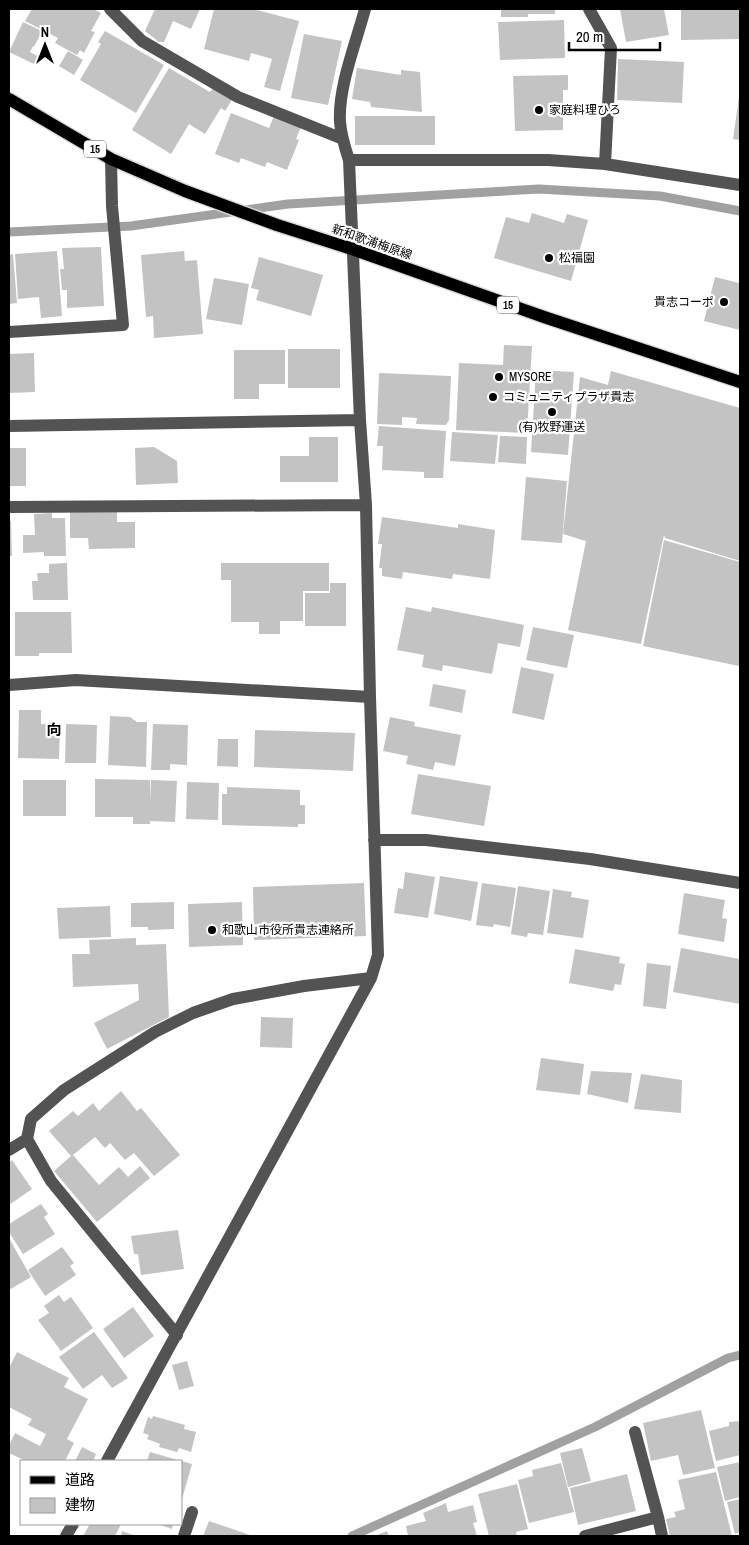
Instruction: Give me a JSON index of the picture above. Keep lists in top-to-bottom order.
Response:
{
  "streets": {
    "main road": ["15", "新和歌浦梅原線"]
  },
  "districts": ["向"],
  "places": [
    "家庭料理ひろ",
    "松福園",
    "貴志コーポ",
    "MYSORE",
    "コミュニティプラザ貴志",
    "(有)牧野運送",
    "和歌山市役所貴志連絡所"
  ],
  "legend": ["道路", "建物"],
  "scale_bar": "20 m",
  "north": "top"
}
